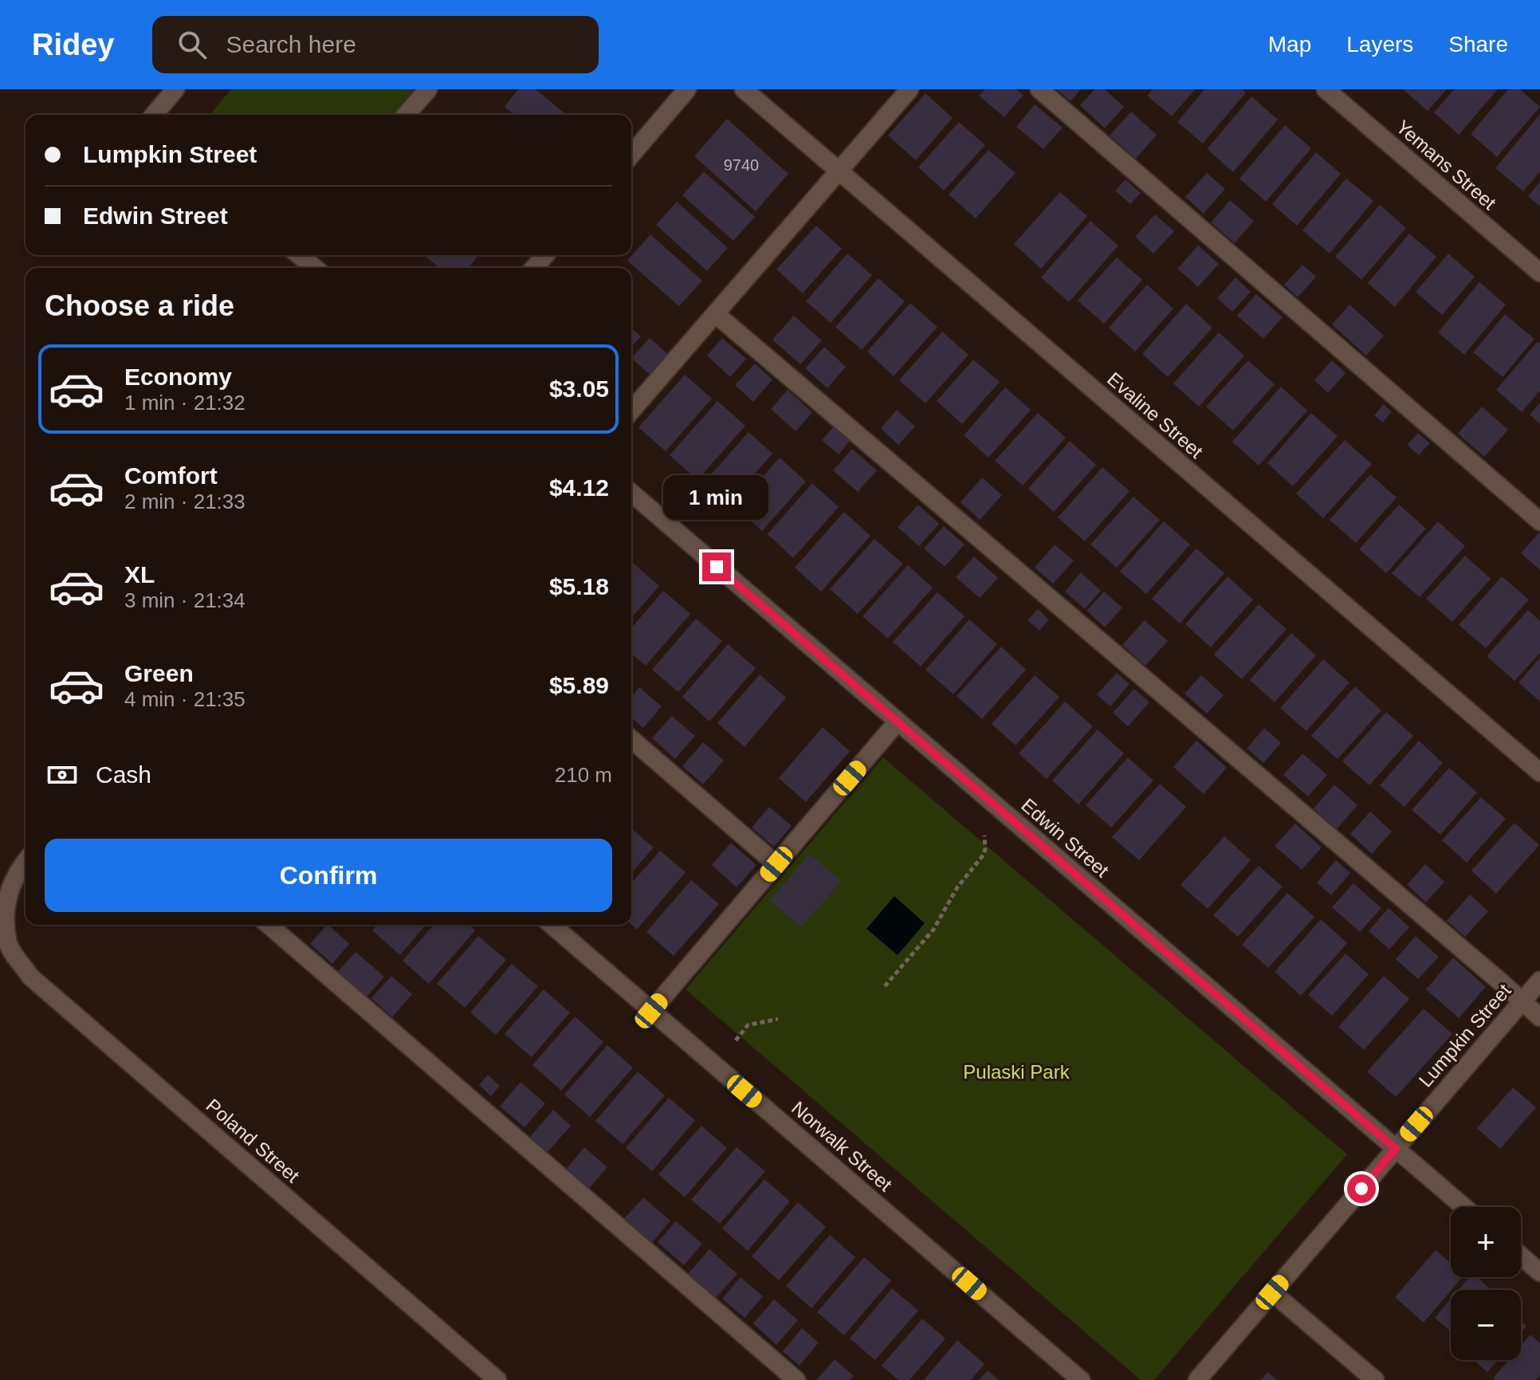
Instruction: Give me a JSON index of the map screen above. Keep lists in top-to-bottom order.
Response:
{
  "streets": {
    "street": [
      "Yemans Street",
      "Evaline Street",
      "Edwin Street",
      "Lumpkin Street",
      "Poland Street",
      "Norwalk Street"
    ]
  },
  "crossings": [
    ["Edwin Street", "Lumpkin Street"]
  ],
  "parks": ["Pulaski Park"],
  "house_numbers": ["9740"],
  "page": {
    "header": "Ridey",
    "search": "Search here",
    "nav": ["Map", "Layers", "Share"],
    "banner": ["Lumpkin Street", "Edwin Street"],
    "heading": "Choose a ride",
    "list": [
      {
        "name": "Economy",
        "note": "1 min · 21:32",
        "value": "$3.05"
      },
      {
        "name": "Comfort",
        "note": "2 min · 21:33",
        "value": "$4.12"
      },
      {
        "name": "XL",
        "note": "3 min · 21:34",
        "value": "$5.18"
      },
      {
        "name": "Green",
        "note": "4 min · 21:35",
        "value": "$5.89"
      }
    ],
    "bubble": "1 min",
    "pay": ["Cash", "210 m"],
    "buttons": "Confirm",
    "map_buttons": ["+", "−"]
  }
}
